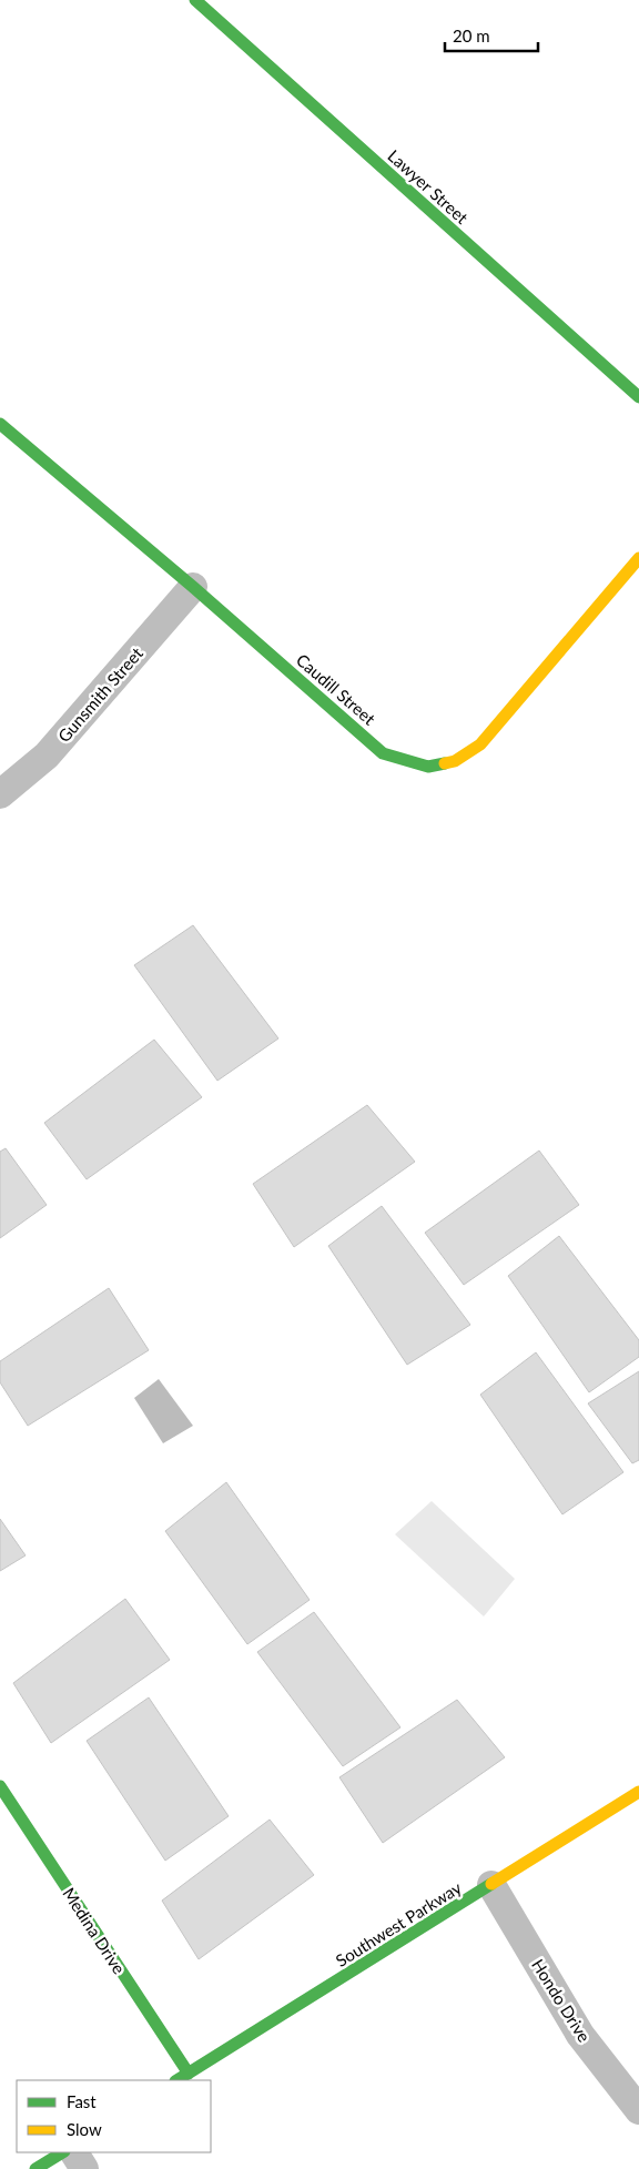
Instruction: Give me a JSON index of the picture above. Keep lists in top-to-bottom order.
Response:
{
  "streets": {
    "street": [
      "Lawyer Street",
      "Caudill Street",
      "Gunsmith Street",
      "Southwest Parkway",
      "Medina Drive",
      "Hondo Drive"
    ]
  },
  "crossings": [
    ["Caudill Street", "Gunsmith Street"],
    ["Southwest Parkway", "Medina Drive"],
    ["Southwest Parkway", "Hondo Drive"]
  ],
  "legend": ["Fast", "Slow"],
  "scale_bar": "20 m"
}
